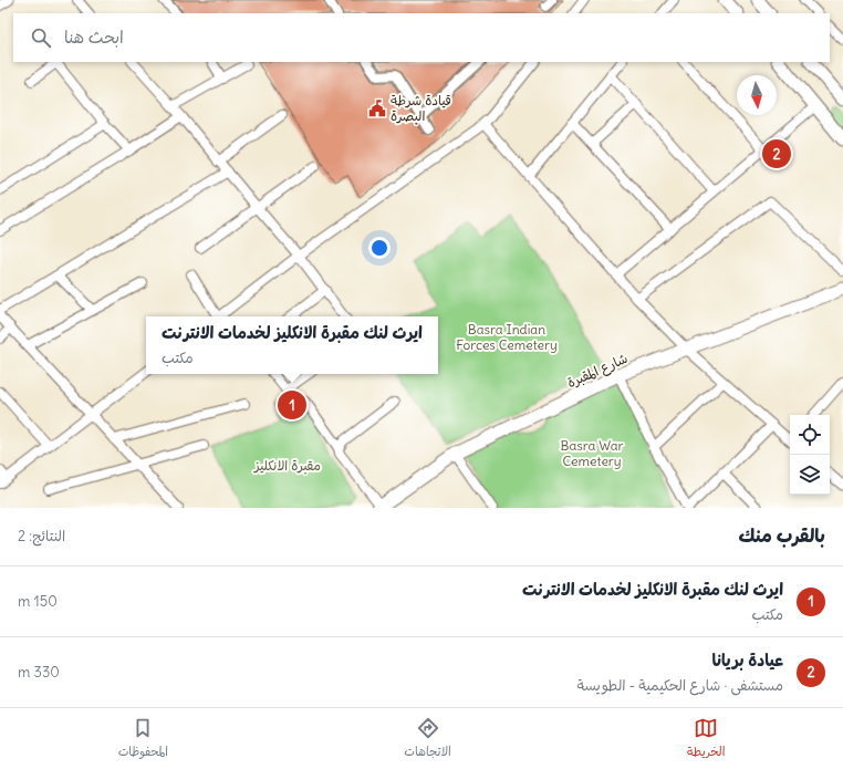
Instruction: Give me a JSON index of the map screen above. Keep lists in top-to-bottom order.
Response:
{
  "streets": {
    "main road": ["شارع المقبرة"]
  },
  "parks": ["Basra Indian Forces Cemetery", "Basra War Cemetery", "مقبرة الانكليز"],
  "places": {
    "public building": ["قيادة شرطة البصرة"]
  },
  "north": "bottom",
  "page": {
    "search": "ابحث هنا",
    "pins": ["2", "1"],
    "popup": ["ايرث لنك مقبرة الانكليز لخدمات الانترنت", "مكتب"],
    "heading": ["بالقرب منك", "النتائج: 2"],
    "list": [
      {
        "mark": "1",
        "name": "ايرث لنك مقبرة الانكليز لخدمات الانترنت",
        "note": "مكتب",
        "value": "150 m"
      },
      {
        "mark": "2",
        "name": "عيادة بريانا",
        "note": "مستشفى · شارع الحكيمية - الطويسة",
        "value": "330 m"
      }
    ],
    "nav": ["الخريطة", "الاتجاهات", "المحفوظات"]
  }
}
